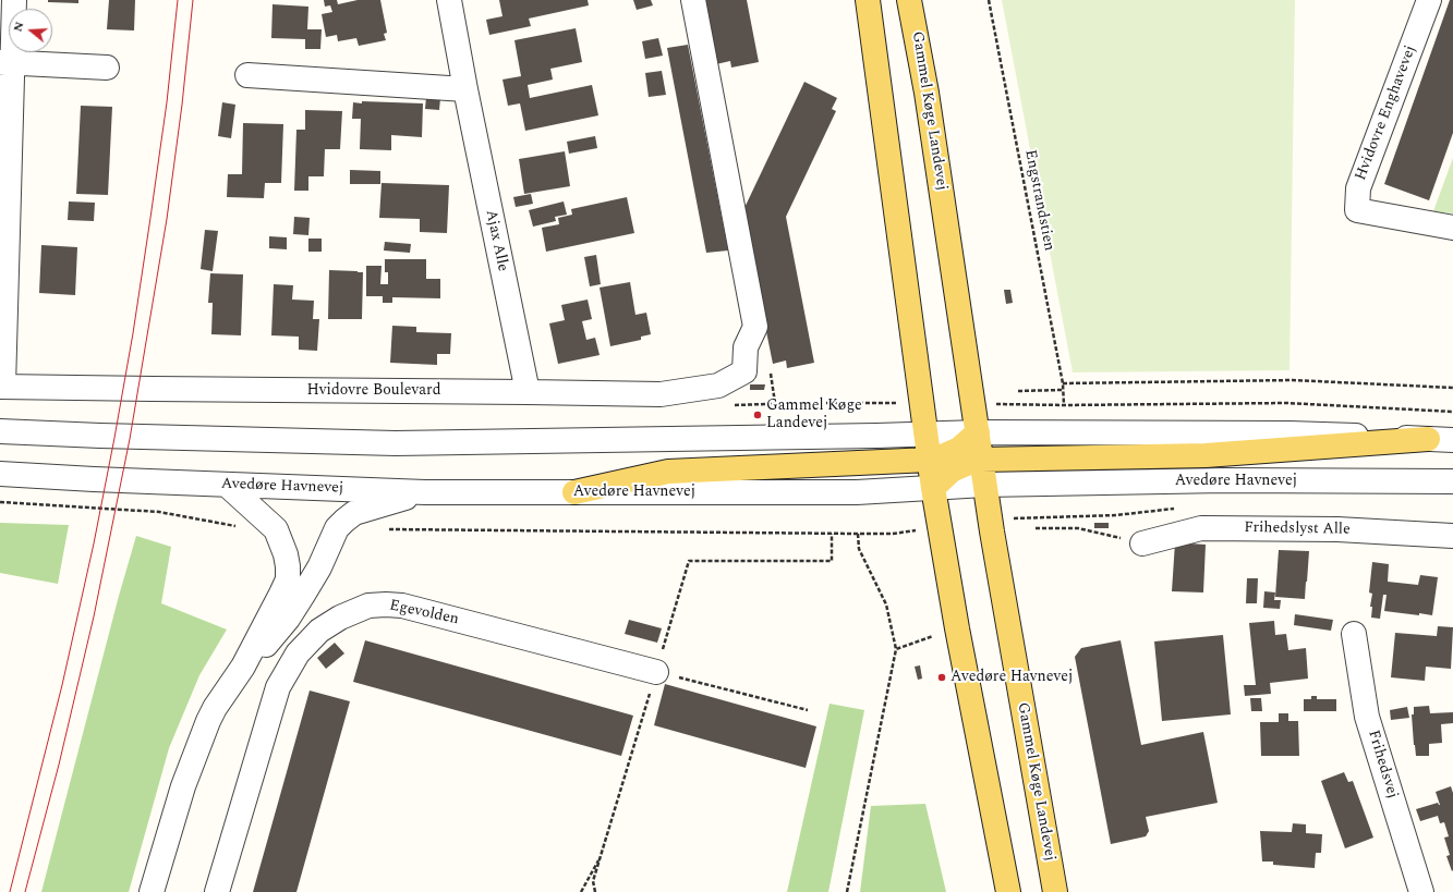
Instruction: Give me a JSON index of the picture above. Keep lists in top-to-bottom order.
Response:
{
  "streets": {
    "main road": ["Gammel Køge Landevej"],
    "street": [
      "Hvidovre Enghavevej",
      "Ajax Alle",
      "Hvidovre Boulevard",
      "Avedøre Havnevej",
      "Frihedslyst Alle",
      "Egevolden",
      "Frihedsvej"
    ],
    "path": ["Engstrandstien"]
  },
  "crossings": [
    ["Gammel Køge Landevej", "Avedøre Havnevej"],
    ["Ajax Alle", "Hvidovre Boulevard"]
  ],
  "places": ["Gammel Køge Landevej", "Avedøre Havnevej"],
  "north": "left"
}
